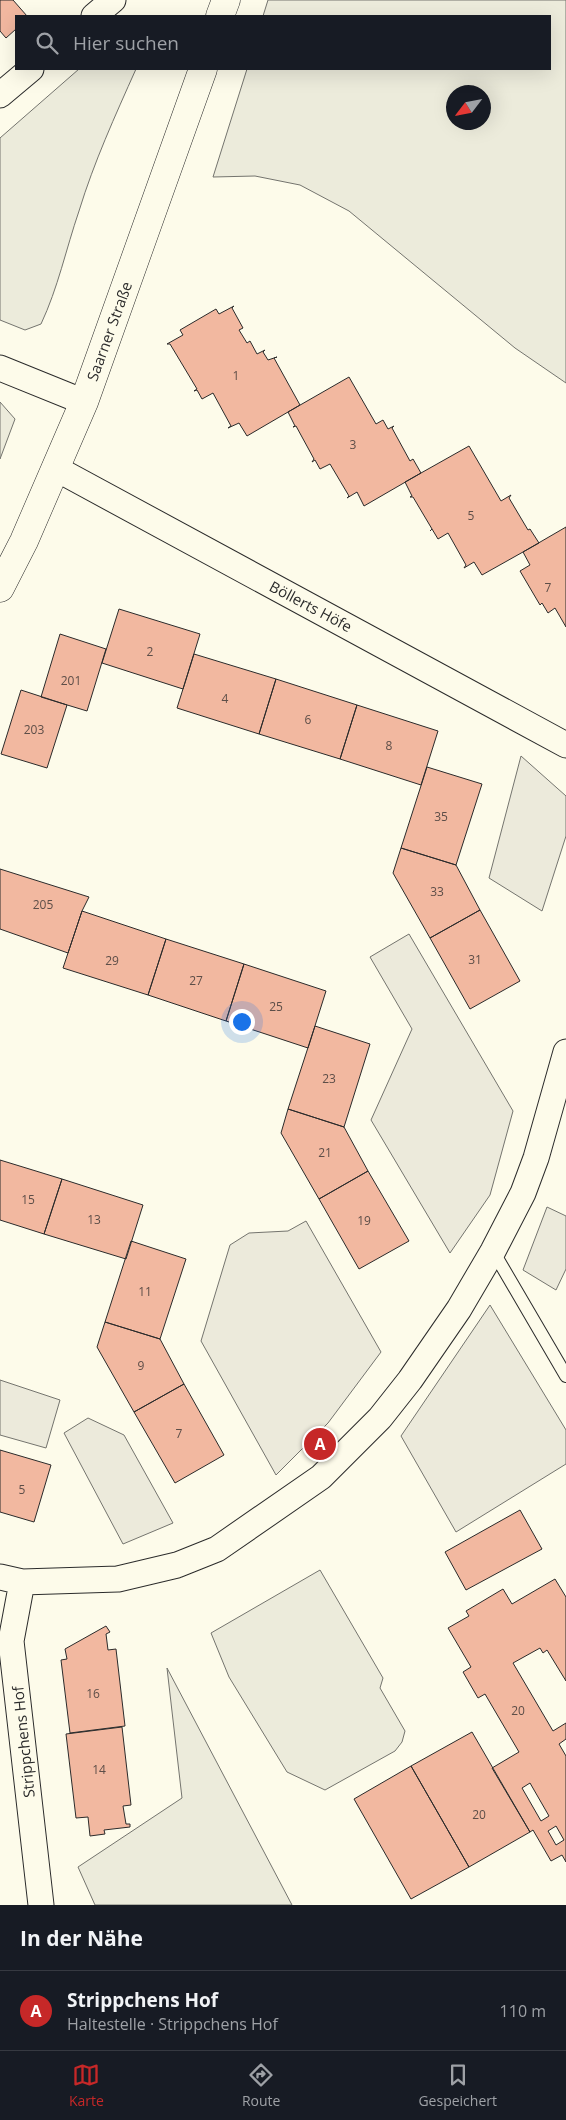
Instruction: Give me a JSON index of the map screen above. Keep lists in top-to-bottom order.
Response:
{
  "streets": {
    "main road": ["Saarner Straße"],
    "street": ["Böllerts Höfe", "Strippchens Hof"]
  },
  "crossings": [
    ["Saarner Straße", "Böllerts Höfe"]
  ],
  "house_numbers": [
    "1",
    "3",
    "5",
    "7",
    "2",
    "201",
    "4",
    "6",
    "203",
    "8",
    "35",
    "33",
    "205",
    "31",
    "29",
    "27",
    "25",
    "23",
    "21",
    "15",
    "13",
    "19",
    "11",
    "9",
    "7",
    "5",
    "16",
    "20",
    "14",
    "20"
  ],
  "north": "bottom left",
  "page": {
    "search": "Hier suchen",
    "pins": "A",
    "heading": "In der Nähe",
    "list": [
      {
        "mark": "A",
        "name": "Strippchens Hof",
        "note": "Haltestelle · Strippchens Hof",
        "value": "110 m"
      }
    ],
    "nav": ["Karte", "Route", "Gespeichert"]
  }
}
